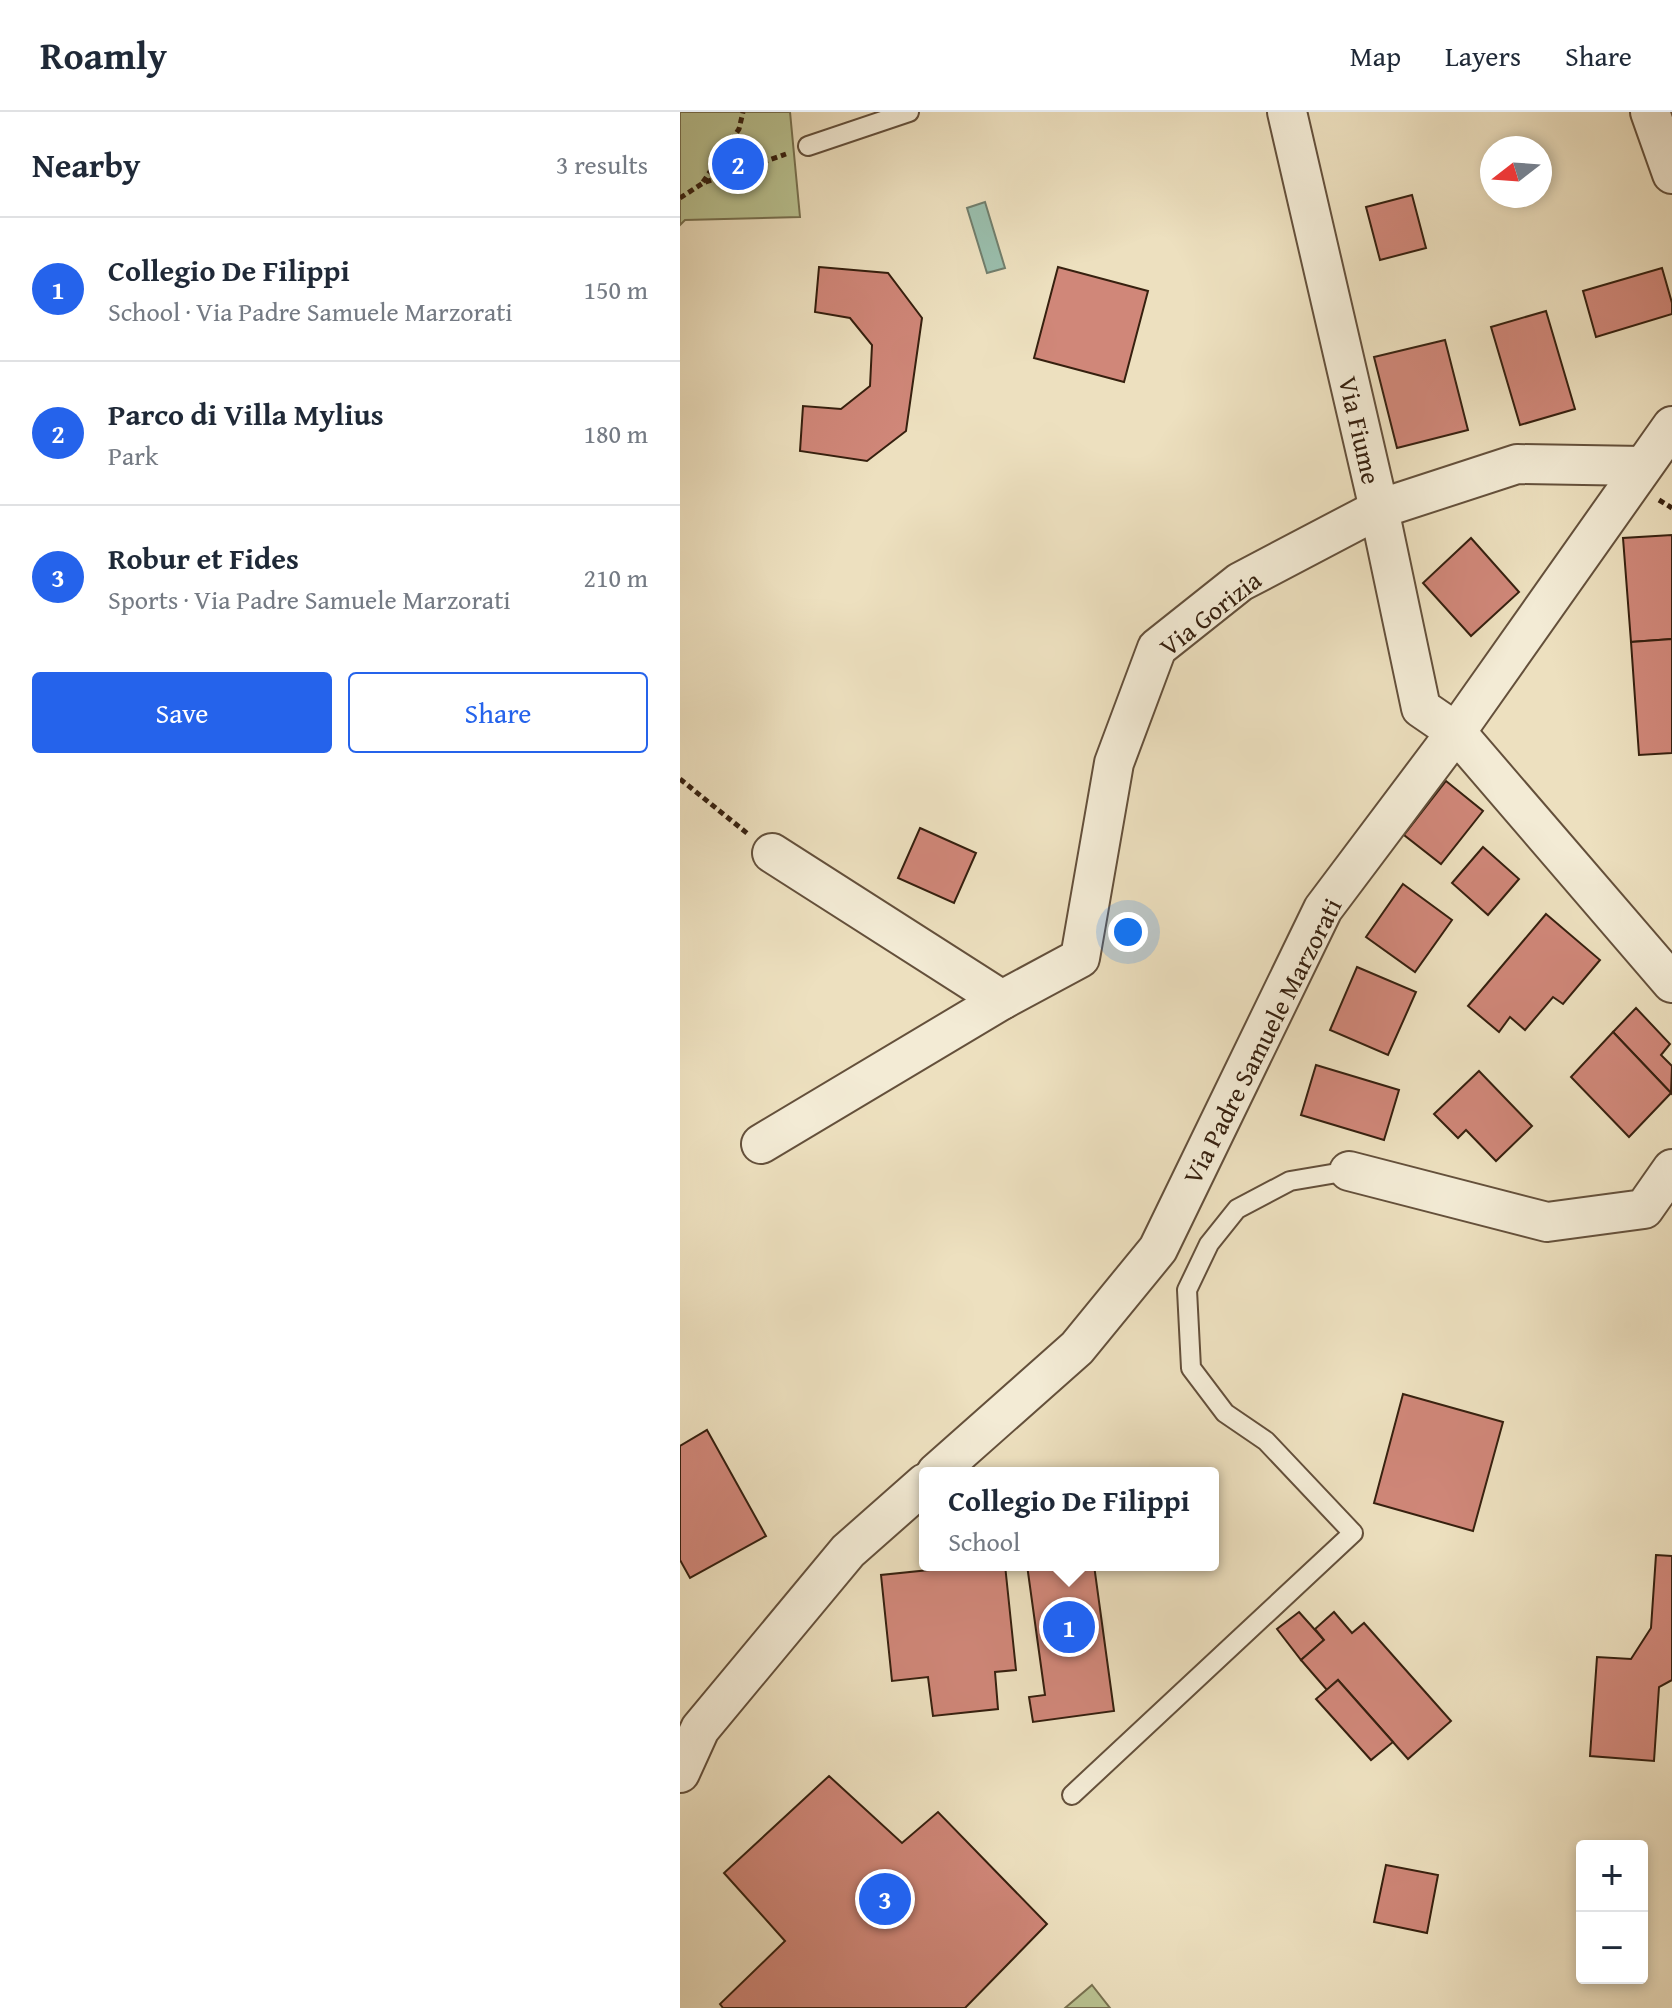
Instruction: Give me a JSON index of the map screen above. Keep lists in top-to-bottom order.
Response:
{
  "streets": {
    "street": ["Via Fiume", "Via Gorizia", "Via Padre Samuele Marzorati"]
  },
  "crossings": [
    ["Via Fiume", "Via Gorizia"],
    ["Via Fiume", "Via Padre Samuele Marzorati"],
    ["Via Gorizia", "Via Padre Samuele Marzorati"]
  ],
  "north": "left",
  "page": {
    "header": "Roamly",
    "nav": ["Map", "Layers", "Share"],
    "heading": ["Nearby", "3 results"],
    "pins": ["2", "1", "3"],
    "list": [
      {
        "mark": "1",
        "name": "Collegio De Filippi",
        "note": "School · Via Padre Samuele Marzorati",
        "value": "150 m"
      },
      {
        "mark": "2",
        "name": "Parco di Villa Mylius",
        "note": "Park",
        "value": "180 m"
      },
      {
        "mark": "3",
        "name": "Robur et Fides",
        "note": "Sports · Via Padre Samuele Marzorati",
        "value": "210 m"
      }
    ],
    "buttons": ["Save", "Share"],
    "popup": ["Collegio De Filippi", "School"],
    "map_buttons": ["+", "−"]
  }
}
